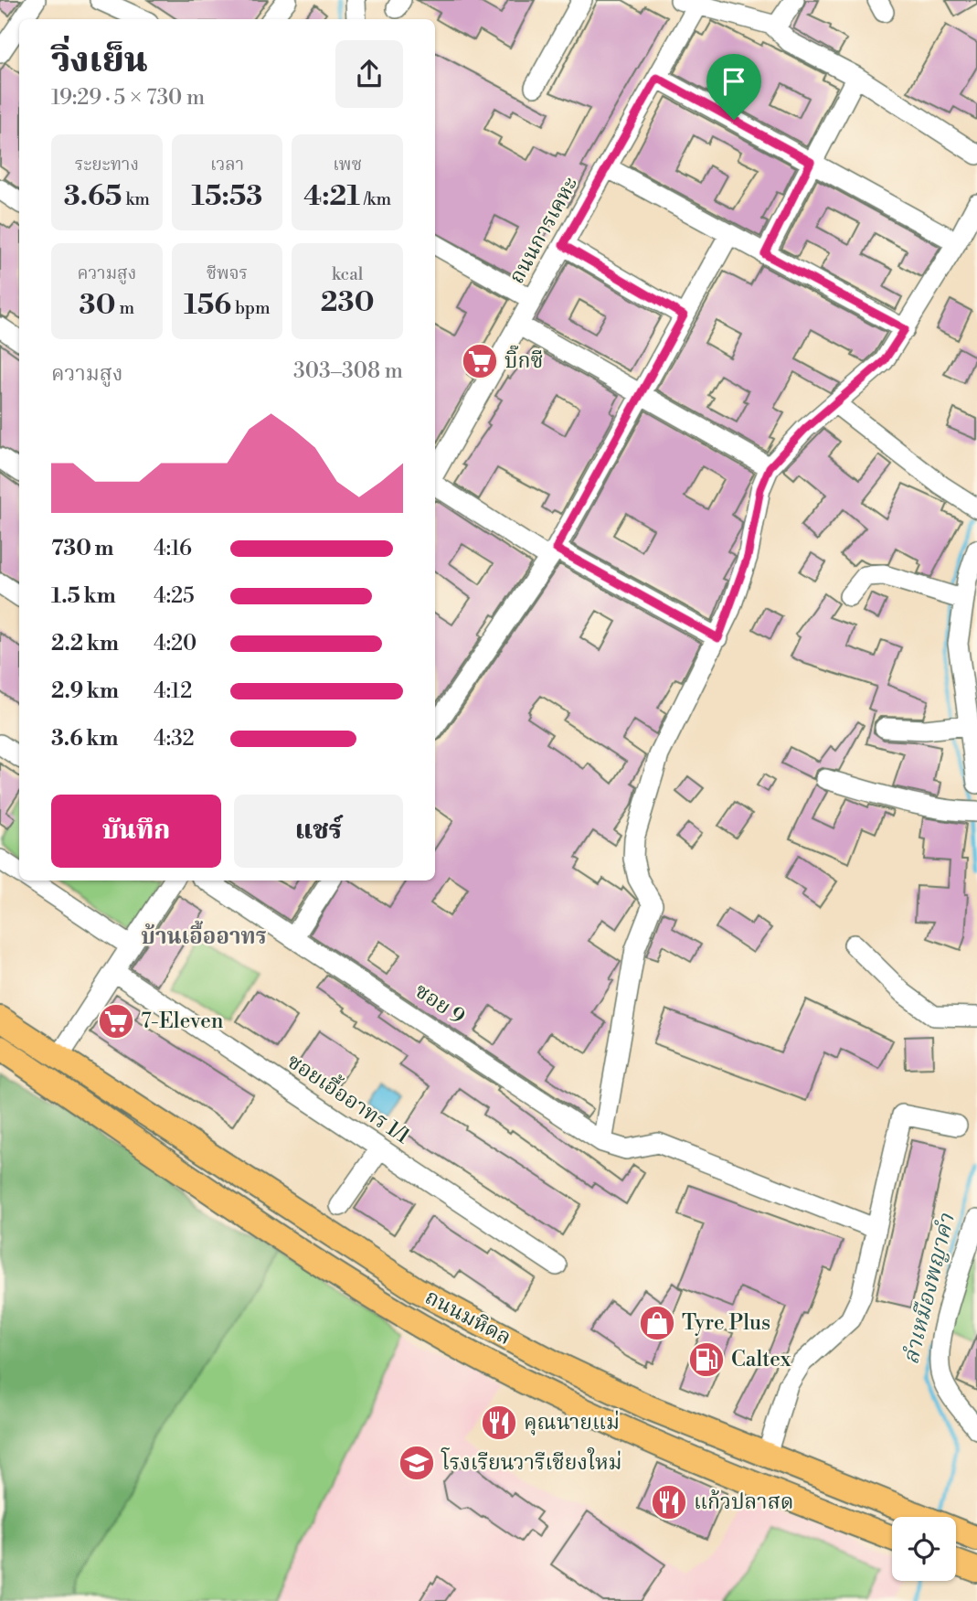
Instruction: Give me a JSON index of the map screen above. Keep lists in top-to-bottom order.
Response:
{
  "streets": {
    "main road": ["ถนนมหิดล"],
    "street": ["ถนนการเคหะ", "ซอย 9", "ซอยเอื้ออาทร 1/1"]
  },
  "districts": ["บ้านเอื้ออาทร"],
  "water": ["ลำเหมืองพญาคำ"],
  "places": {
    "supermarket": ["บิ๊กซี", "7-Eleven"],
    "shop": ["Tyre Plus"],
    "fuel station": ["Caltex"],
    "restaurant": ["คุณนายแม่", "แก้วปลาสด"],
    "school or university": ["โรงเรียนวารีเชียงใหม่"]
  },
  "page": {
    "heading": ["วิ่งเย็น", "19:29 · 5 × 730 m"],
    "stats": [
      ["ระยะทาง", "3.65 km"],
      ["เวลา", "15:53"],
      ["เพซ", "4:21 /km"],
      ["ความสูง", "30 m"],
      ["ชีพจร", "156 bpm"],
      ["kcal", "230"]
    ],
    "chart": ["ความสูง", "303–308 m"],
    "list": [
      {
        "name": "730 m",
        "note": "4:16"
      },
      {
        "name": "1.5 km",
        "note": "4:25"
      },
      {
        "name": "2.2 km",
        "note": "4:20"
      },
      {
        "name": "2.9 km",
        "note": "4:12"
      },
      {
        "name": "3.6 km",
        "note": "4:32"
      }
    ],
    "buttons": ["บันทึก", "แชร์"]
  }
}
